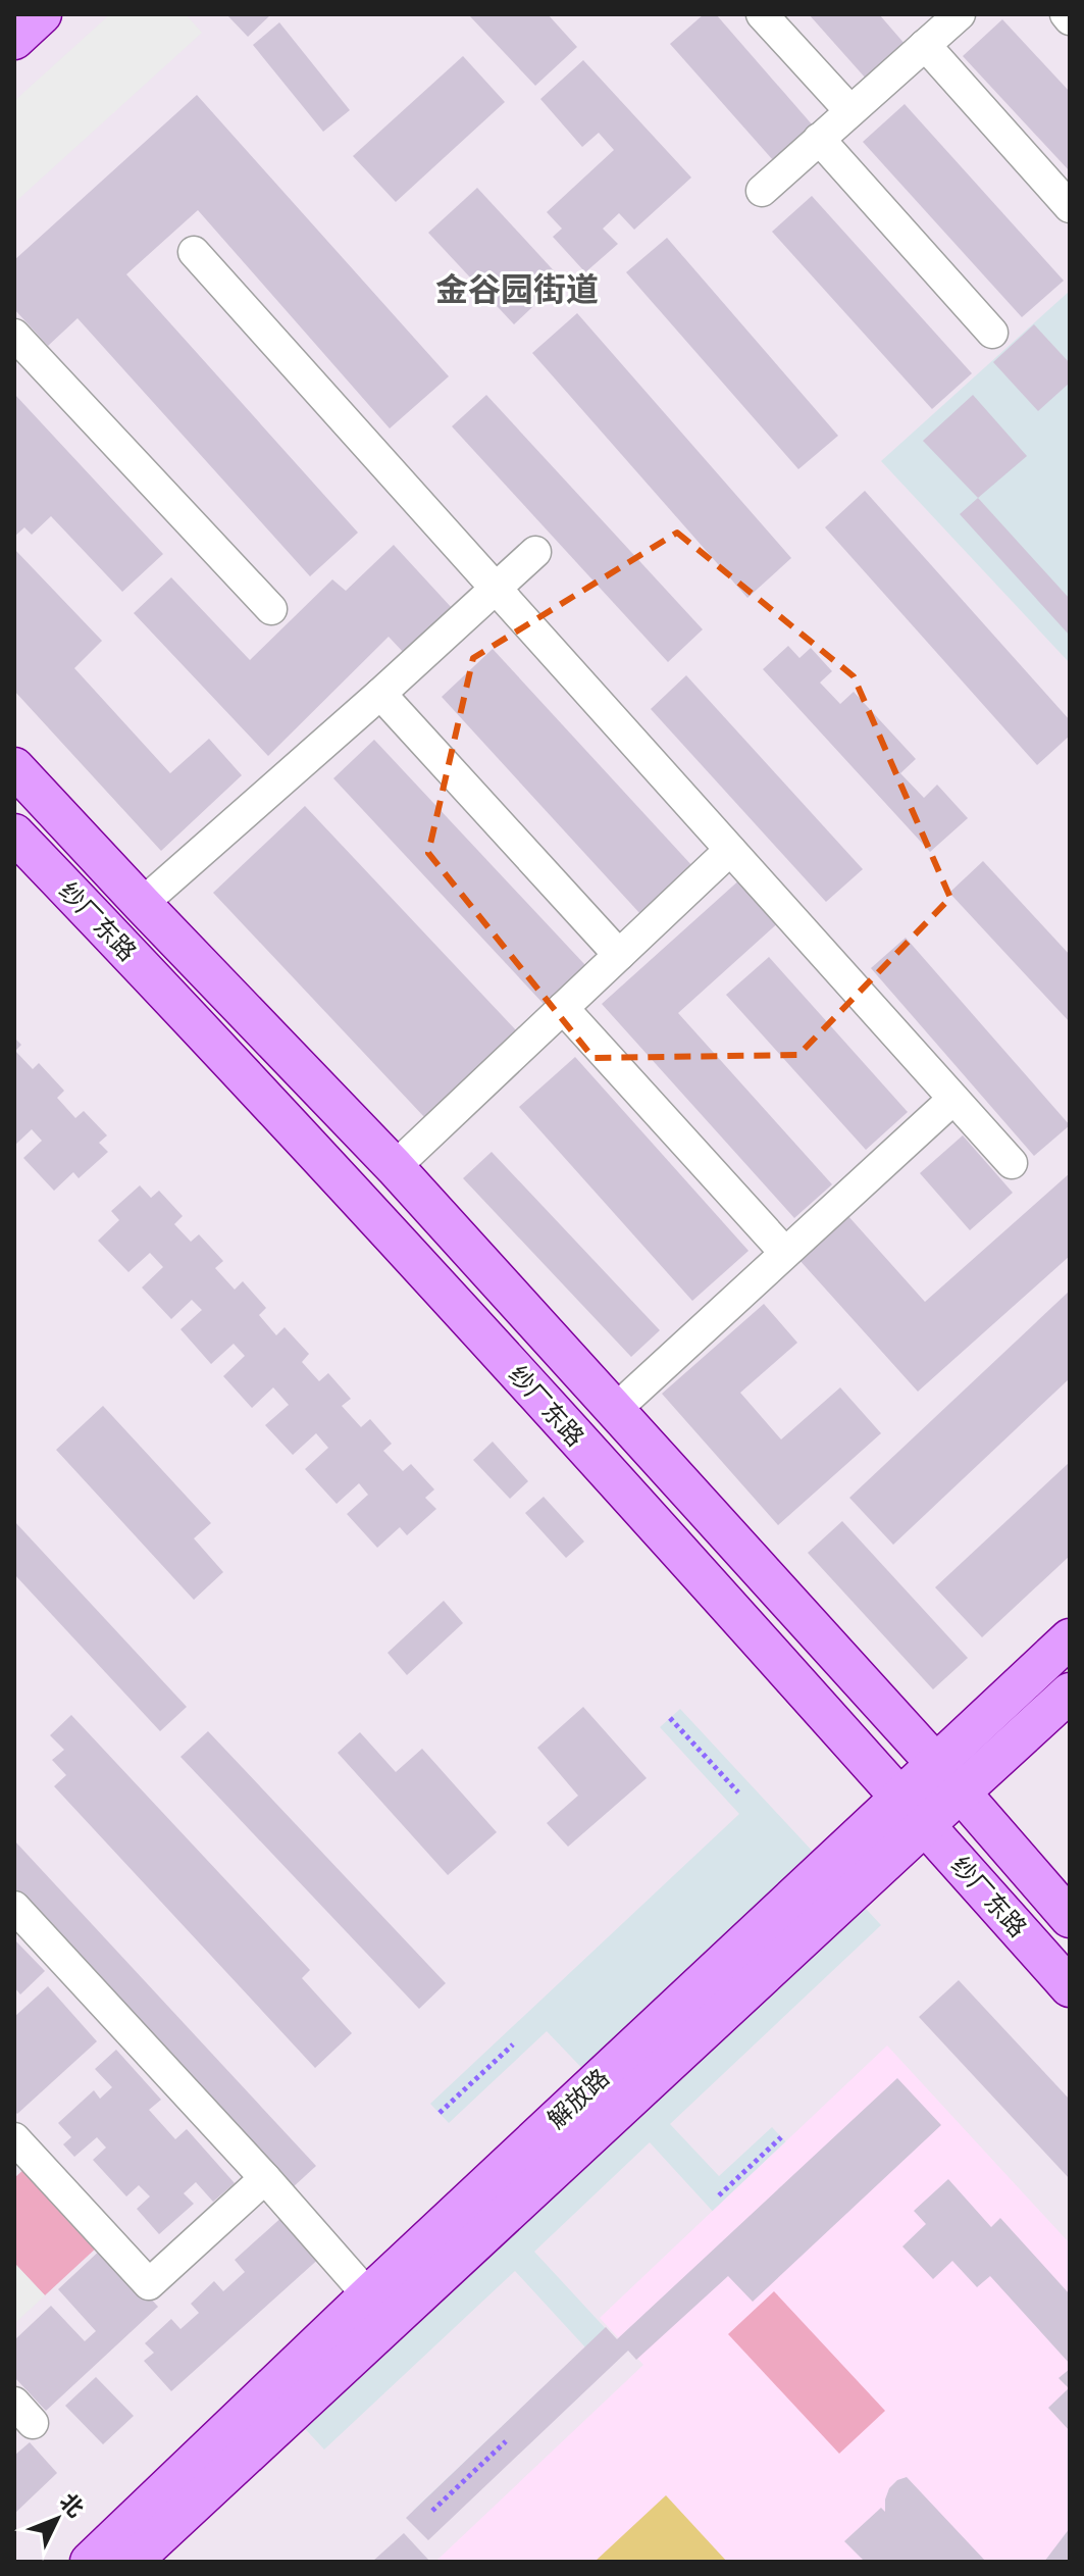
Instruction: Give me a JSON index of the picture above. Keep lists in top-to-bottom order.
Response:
{
  "streets": {
    "main road": ["纱厂东路", "解放路"]
  },
  "crossings": [
    ["纱厂东路", "解放路"]
  ],
  "districts": ["金谷园街道"],
  "north": "top right"
}
